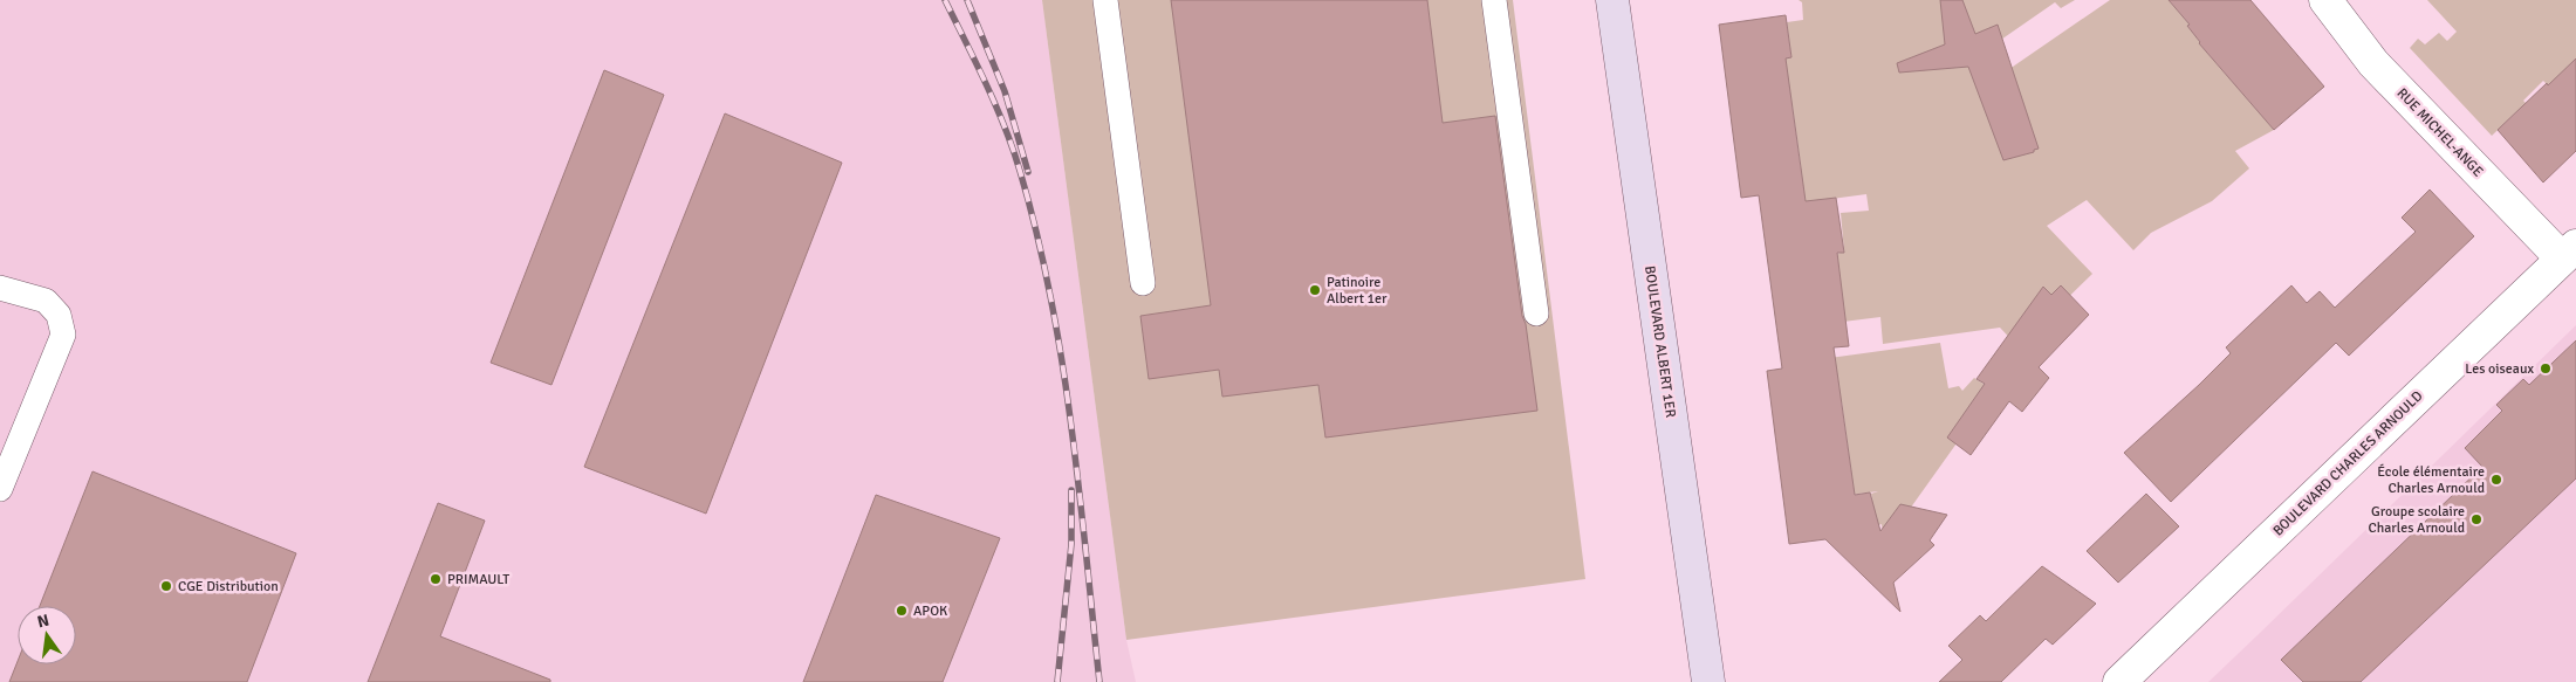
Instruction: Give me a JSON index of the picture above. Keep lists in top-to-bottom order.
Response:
{
  "streets": {
    "main road": ["BOULEVARD ALBERT 1ER"],
    "street": ["RUE MICHEL-ANGE", "BOULEVARD CHARLES ARNOULD"]
  },
  "crossings": [
    ["RUE MICHEL-ANGE", "BOULEVARD CHARLES ARNOULD"]
  ],
  "places": [
    "Patinoire Albert 1er",
    "Les oiseaux",
    "École élémentaire Charles Arnould",
    "Groupe scolaire Charles Arnould",
    "PRIMAULT",
    "CGE Distribution",
    "APOK"
  ],
  "north": "top"
}
